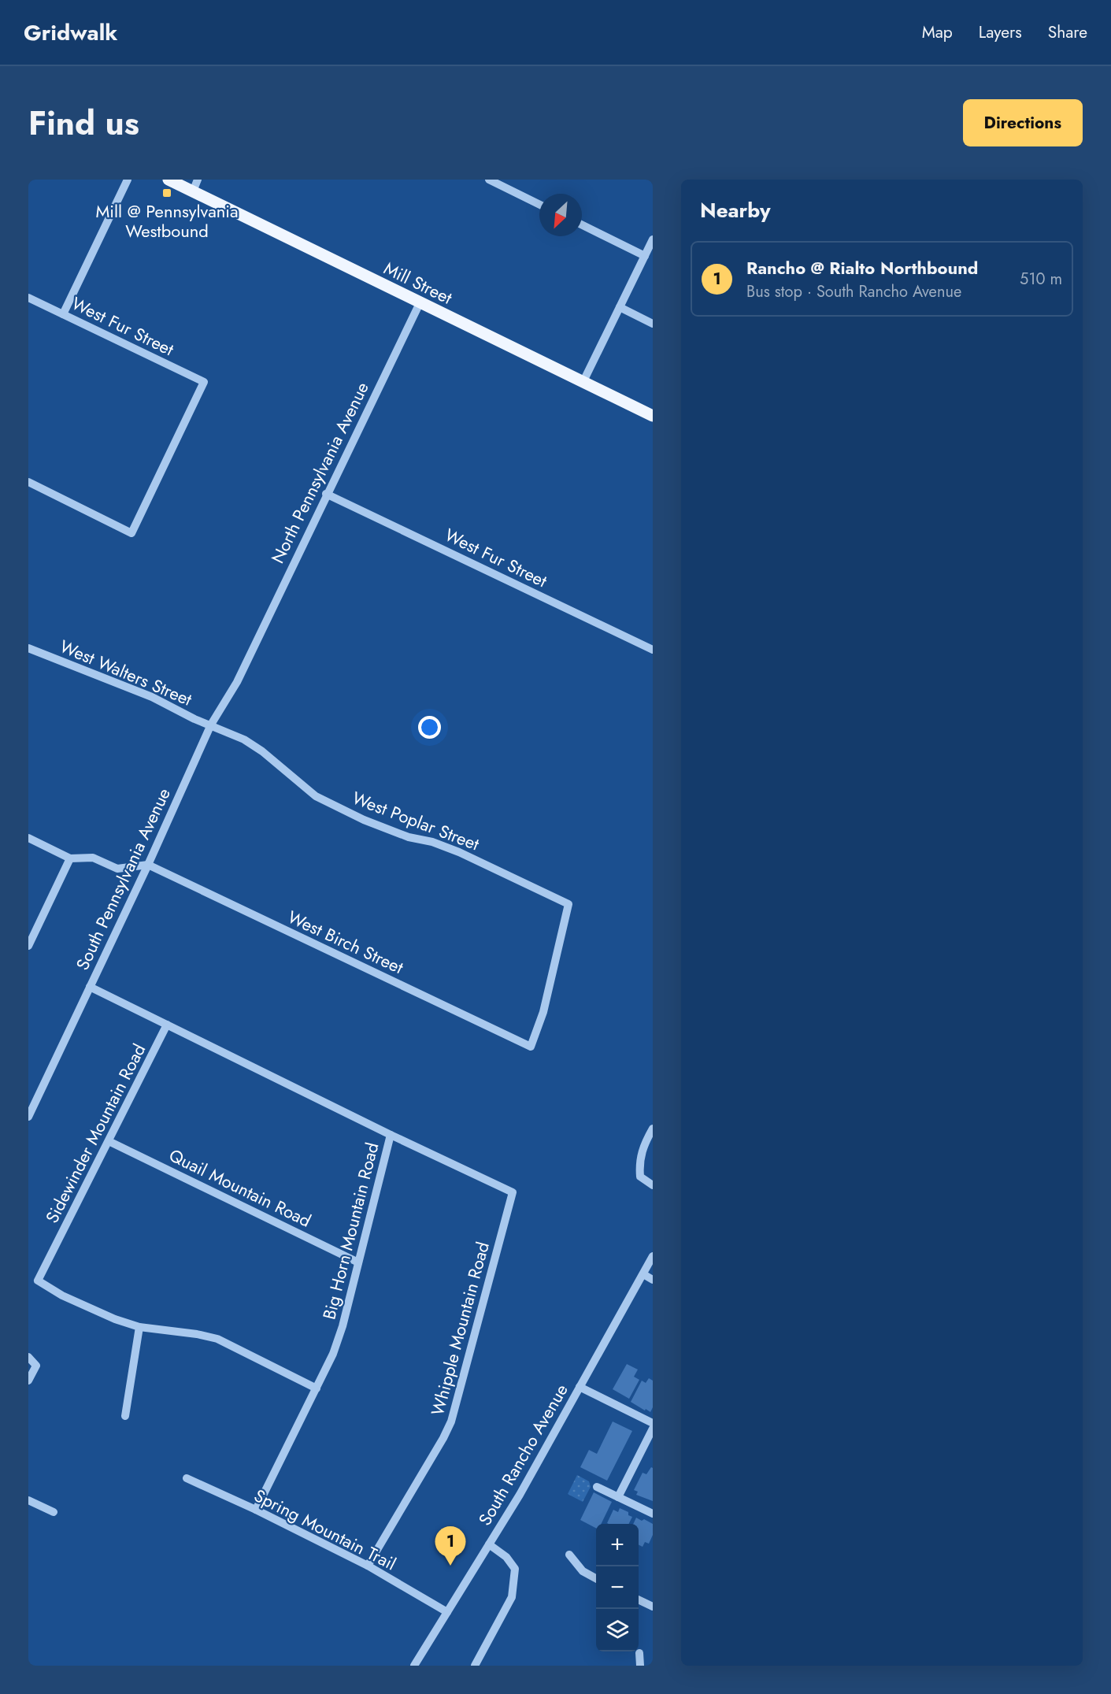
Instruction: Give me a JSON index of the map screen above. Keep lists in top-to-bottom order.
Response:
{
  "streets": {
    "main road": ["Mill Street"],
    "street": [
      "West Fur Street",
      "North Pennsylvania Avenue",
      "West Walters Street",
      "West Poplar Street",
      "South Pennsylvania Avenue",
      "West Birch Street",
      "Sidewinder Mountain Road",
      "Quail Mountain Road",
      "Big Horn Mountain Road",
      "Whipple Mountain Road",
      "South Rancho Avenue",
      "Spring Mountain Trail"
    ]
  },
  "crossings": [
    ["Mill Street", "North Pennsylvania Avenue"],
    ["West Fur Street", "North Pennsylvania Avenue"],
    ["North Pennsylvania Avenue", "South Pennsylvania Avenue"],
    ["West Walters Street", "West Poplar Street"],
    ["West Walters Street", "South Pennsylvania Avenue"],
    ["West Poplar Street", "South Pennsylvania Avenue"],
    ["West Poplar Street", "West Birch Street"],
    ["South Pennsylvania Avenue", "West Birch Street"],
    ["South Pennsylvania Avenue", "Big Horn Mountain Road"],
    ["Sidewinder Mountain Road", "Quail Mountain Road"],
    ["Sidewinder Mountain Road", "Big Horn Mountain Road"],
    ["Quail Mountain Road", "Big Horn Mountain Road"],
    ["Big Horn Mountain Road", "Whipple Mountain Road"],
    ["Big Horn Mountain Road", "Spring Mountain Trail"],
    ["Whipple Mountain Road", "Spring Mountain Trail"],
    ["South Rancho Avenue", "Spring Mountain Trail"]
  ],
  "places": {
    "transit": ["Mill @ Pennsylvania Westbound"]
  },
  "north": "bottom left",
  "page": {
    "header": "Gridwalk",
    "nav": ["Map", "Layers", "Share"],
    "title": "Find us",
    "buttons": "Directions",
    "heading": "Nearby",
    "list": [
      {
        "mark": "1",
        "name": "Rancho @ Rialto Northbound",
        "note": "Bus stop · South Rancho Avenue",
        "value": "510 m"
      }
    ],
    "map_buttons": ["+", "−"],
    "pins": "1"
  }
}
